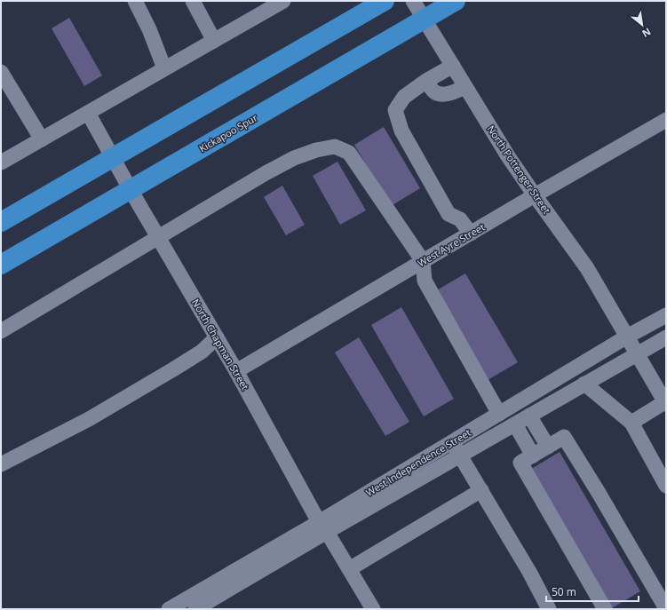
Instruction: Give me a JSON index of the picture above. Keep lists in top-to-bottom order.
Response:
{
  "streets": {
    "main road": ["Kickapoo Spur"],
    "street": [
      "North Pottenger Street",
      "West Ayre Street",
      "North Chapman Street",
      "West Independence Street"
    ]
  },
  "crossings": [
    ["Kickapoo Spur", "North Pottenger Street"],
    ["Kickapoo Spur", "North Chapman Street"],
    ["North Pottenger Street", "West Ayre Street"],
    ["North Pottenger Street", "West Independence Street"],
    ["West Ayre Street", "North Chapman Street"],
    ["North Chapman Street", "West Independence Street"]
  ],
  "scale_bar": "50 m",
  "north": "bottom right"
}
